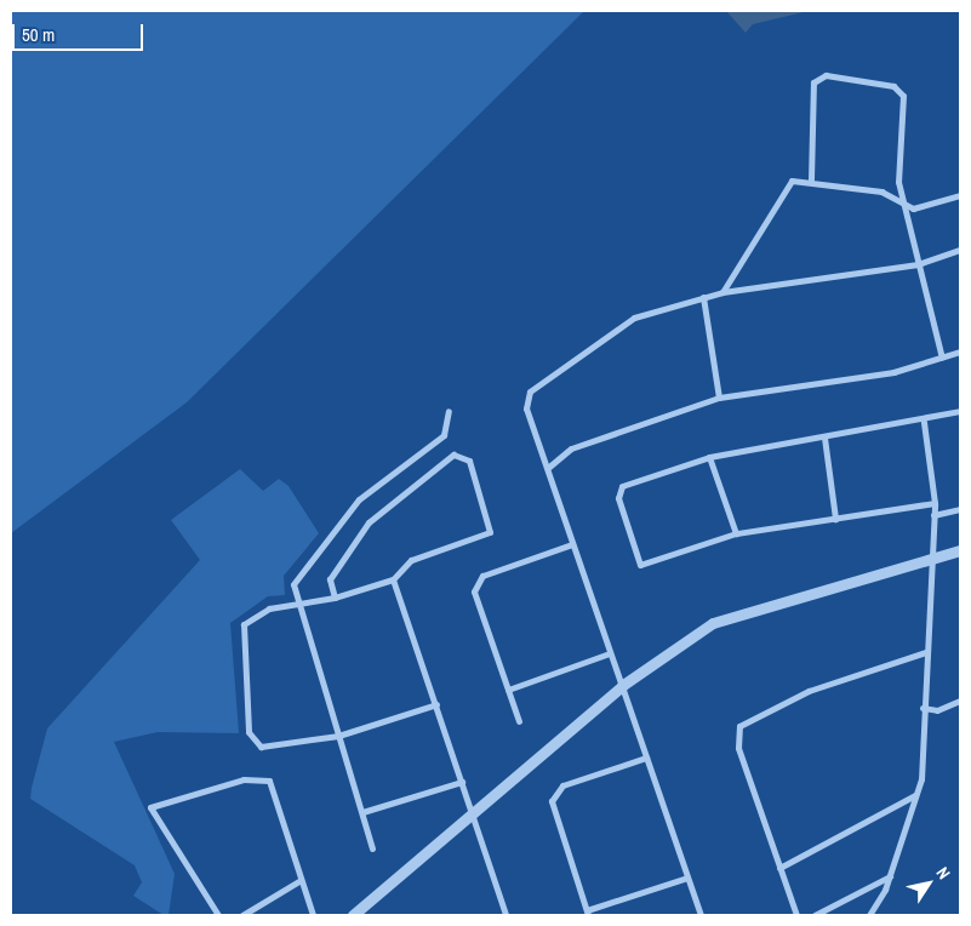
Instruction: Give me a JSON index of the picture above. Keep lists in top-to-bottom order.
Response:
{
  "scale_bar": "50 m",
  "north": "top right"
}
